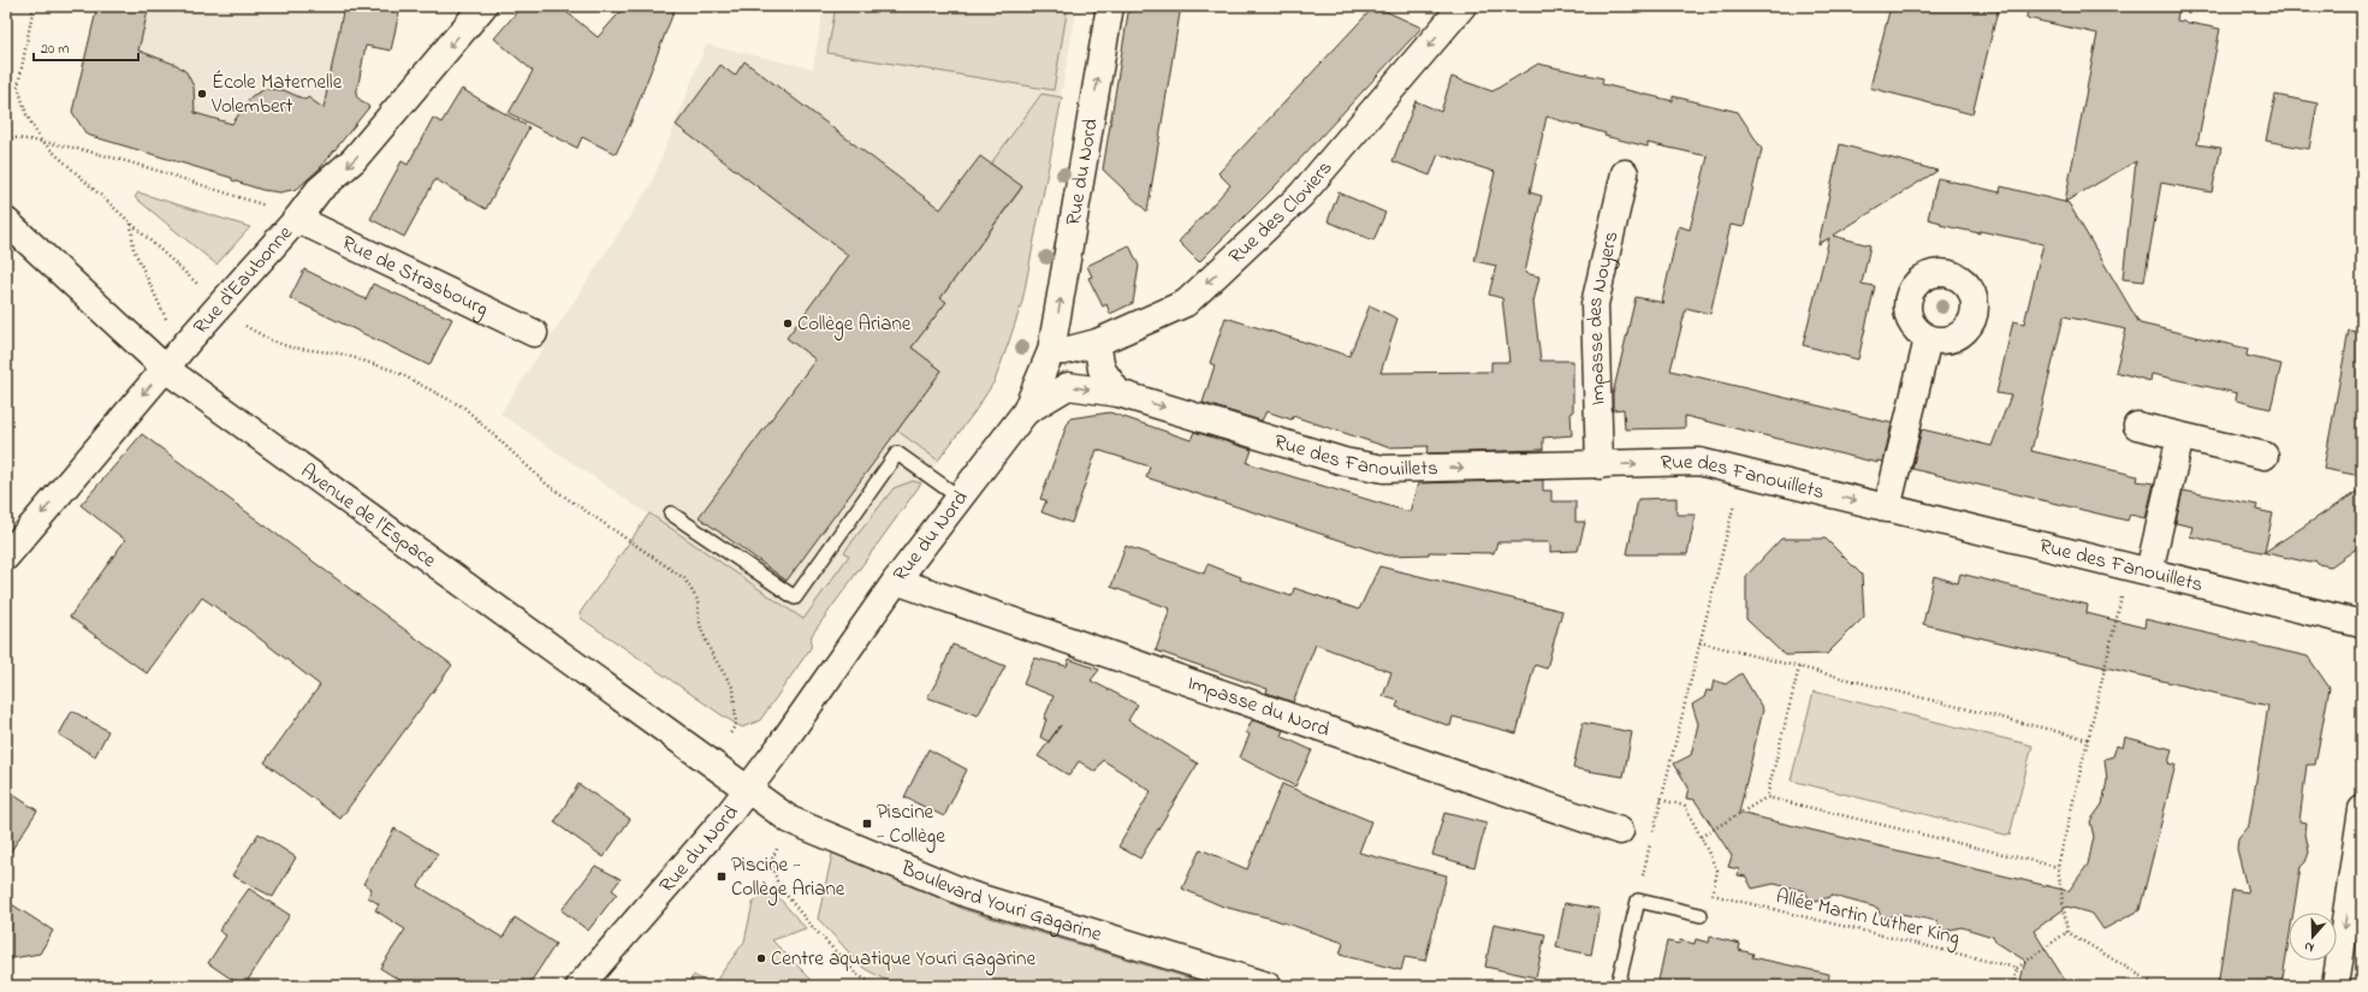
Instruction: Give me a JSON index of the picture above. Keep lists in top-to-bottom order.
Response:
{
  "streets": {
    "street": [
      "Rue du Nord",
      "Rue des Cloviers",
      "Rue de Strasbourg",
      "Rue d'Eaubonne",
      "Impasse des Noyers",
      "Rue des Fanouillets",
      "Avenue de l'Espace",
      "Impasse du Nord",
      "Boulevard Youri Gagarine"
    ],
    "path": ["Allée Martin Luther King"]
  },
  "crossings": [
    ["Rue du Nord", "Rue des Cloviers"],
    ["Rue du Nord", "Rue des Fanouillets"],
    ["Rue du Nord", "Avenue de l'Espace"],
    ["Rue du Nord", "Impasse du Nord"],
    ["Rue du Nord", "Boulevard Youri Gagarine"],
    ["Rue de Strasbourg", "Rue d'Eaubonne"],
    ["Rue d'Eaubonne", "Avenue de l'Espace"],
    ["Impasse des Noyers", "Rue des Fanouillets"],
    ["Avenue de l'Espace", "Boulevard Youri Gagarine"]
  ],
  "one_way": ["Rue des Cloviers", "Rue d'Eaubonne", "Rue des Fanouillets"],
  "places": {
    "other": ["École Maternelle Volembert", "Collège Ariane", "Centre aquatique Youri Gagarine"],
    "transit": ["Piscine - Collège", "Piscine - Collège Ariane"]
  },
  "scale_bar": "20 m",
  "north": "bottom"
}
